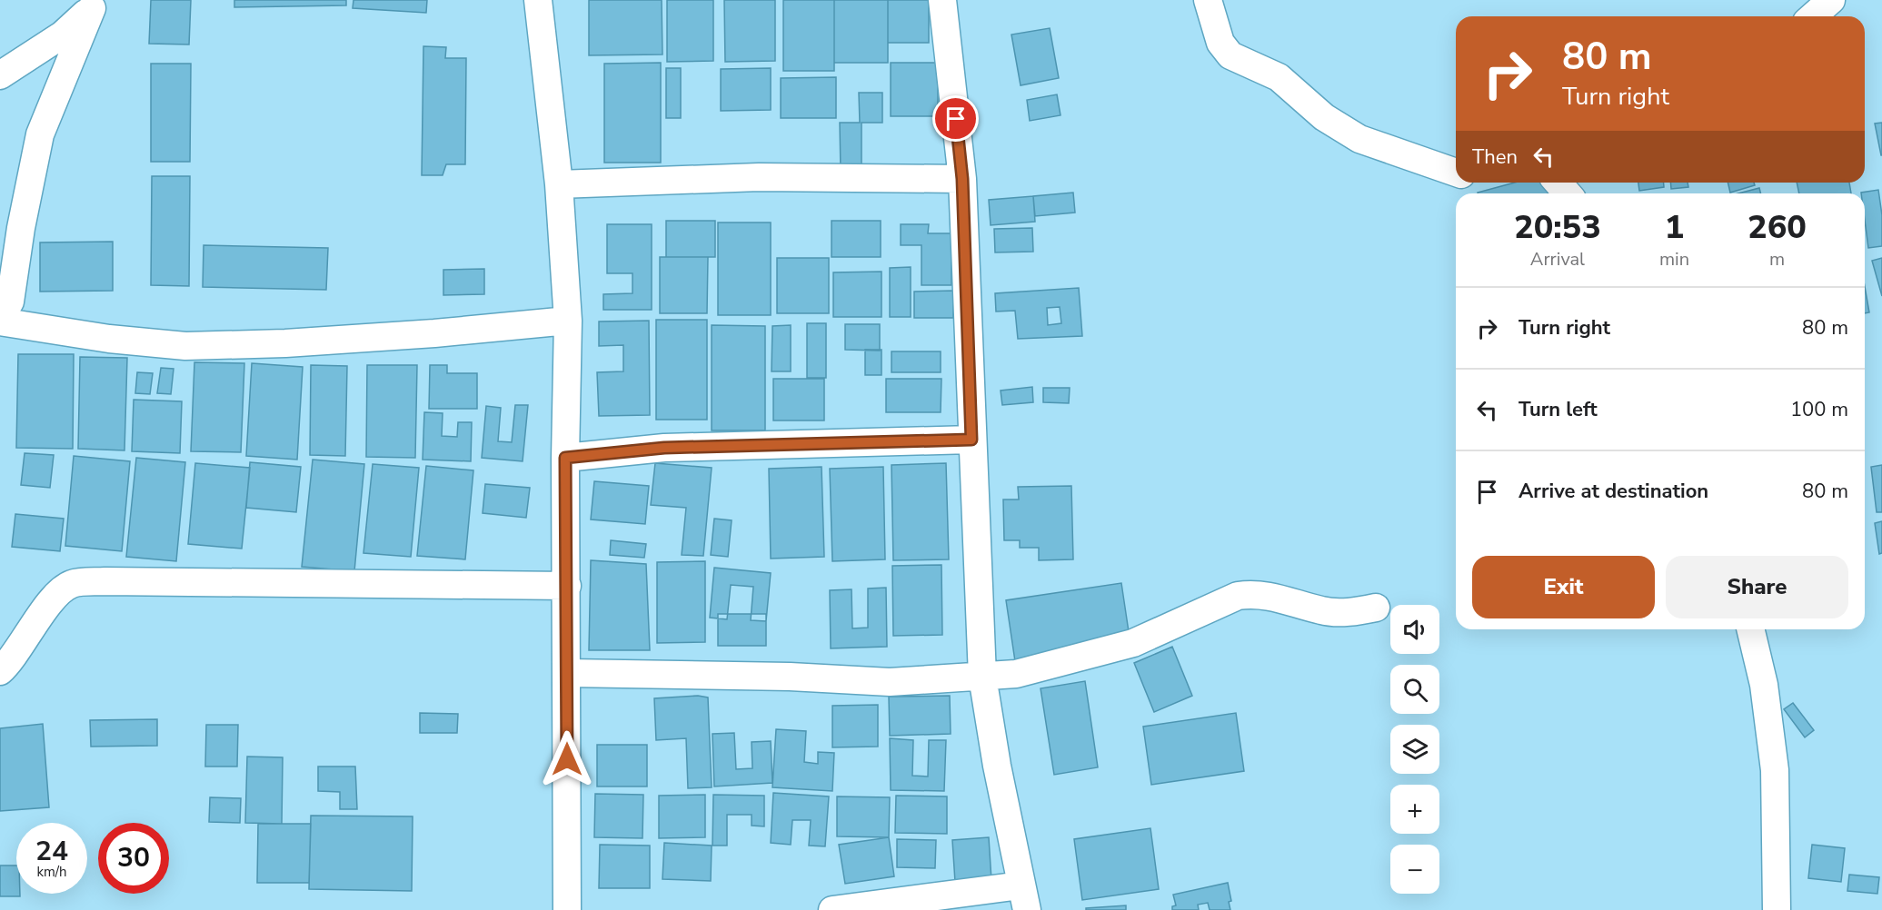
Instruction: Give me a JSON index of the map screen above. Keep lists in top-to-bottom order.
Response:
{
  "page": {
    "turn": ["80 m", "Turn right"],
    "then": "Then",
    "eta": [
      "20:53",
      "Arrival",
      "1",
      "min",
      "260",
      "m"
    ],
    "list": [
      {
        "name": "Turn right",
        "value": "80 m"
      },
      {
        "name": "Turn left",
        "value": "100 m"
      },
      {
        "name": "Arrive at destination",
        "value": "80 m"
      }
    ],
    "buttons": ["Exit", "Share"],
    "map_buttons": ["+", "−"],
    "speed": "24 km/h",
    "limit": "30"
  }
}
